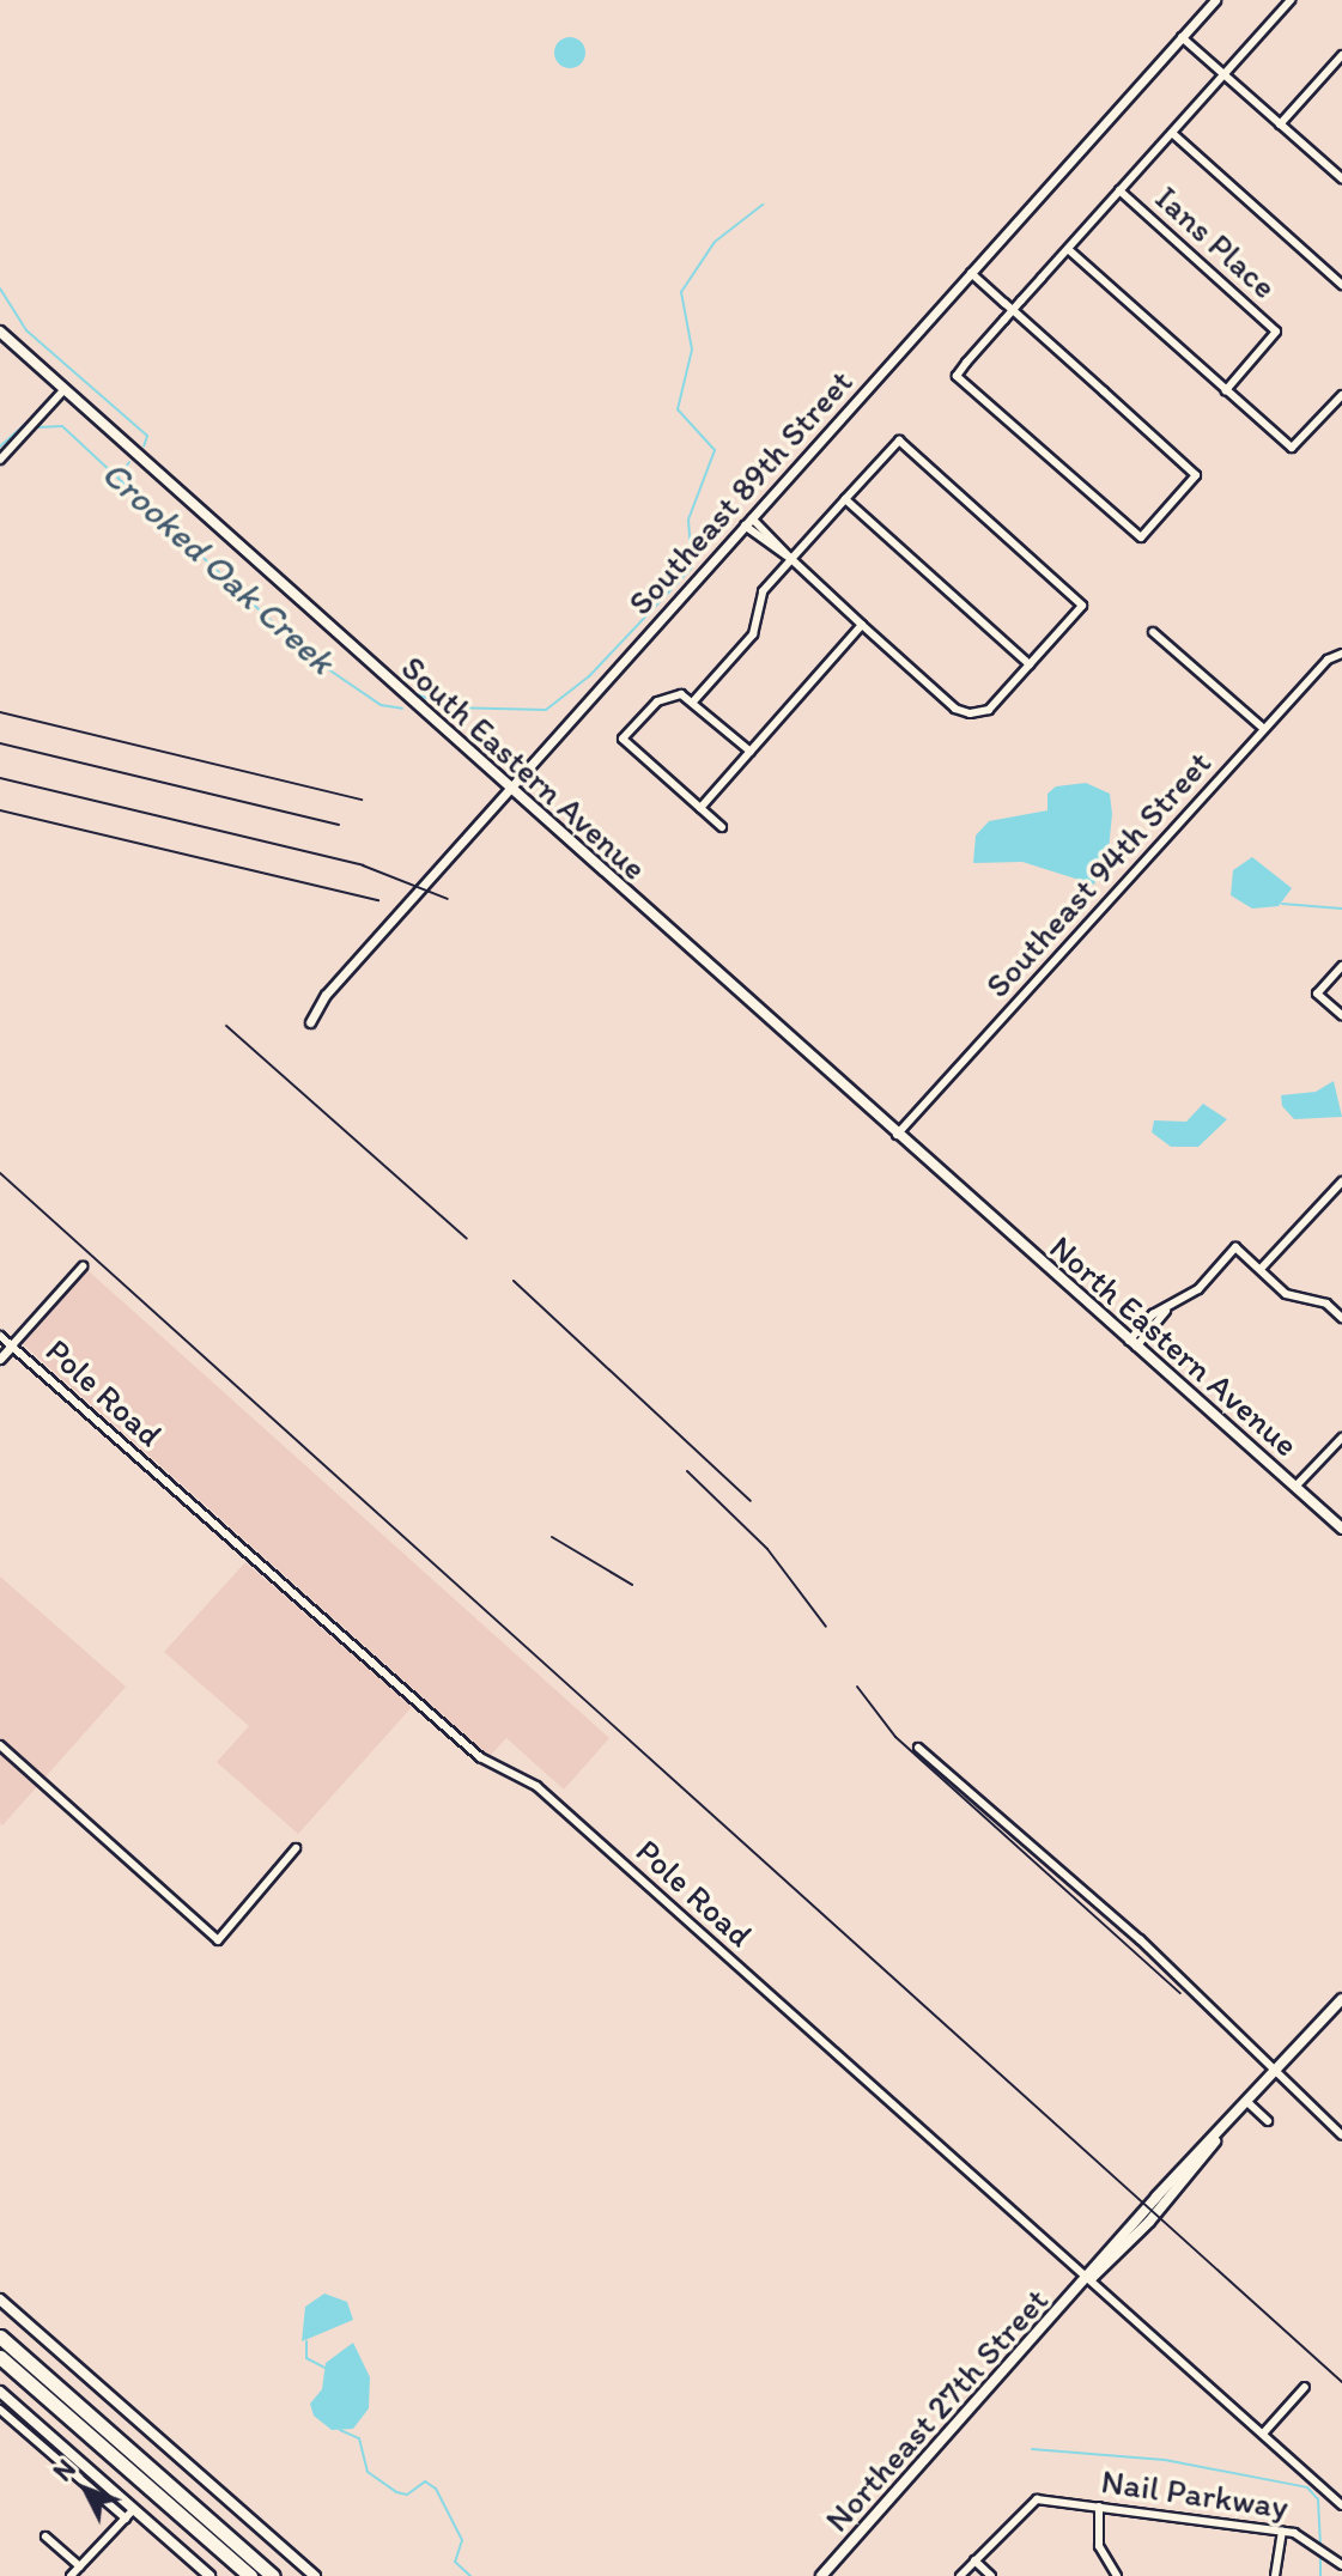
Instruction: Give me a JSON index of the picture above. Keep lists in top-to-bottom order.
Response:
{
  "streets": {
    "main road": ["South Eastern Avenue", "North Eastern Avenue", "Northeast 27th Street"],
    "street": [
      "Ians Place",
      "Southeast 89th Street",
      "Southeast 94th Street",
      "Pole Road",
      "Nail Parkway"
    ]
  },
  "crossings": [
    ["Southeast 89th Street", "South Eastern Avenue"],
    ["South Eastern Avenue", "Southeast 94th Street"],
    ["South Eastern Avenue", "North Eastern Avenue"],
    ["Pole Road", "Northeast 27th Street"]
  ],
  "water": ["Crooked Oak Creek"],
  "north": "top left"
}
